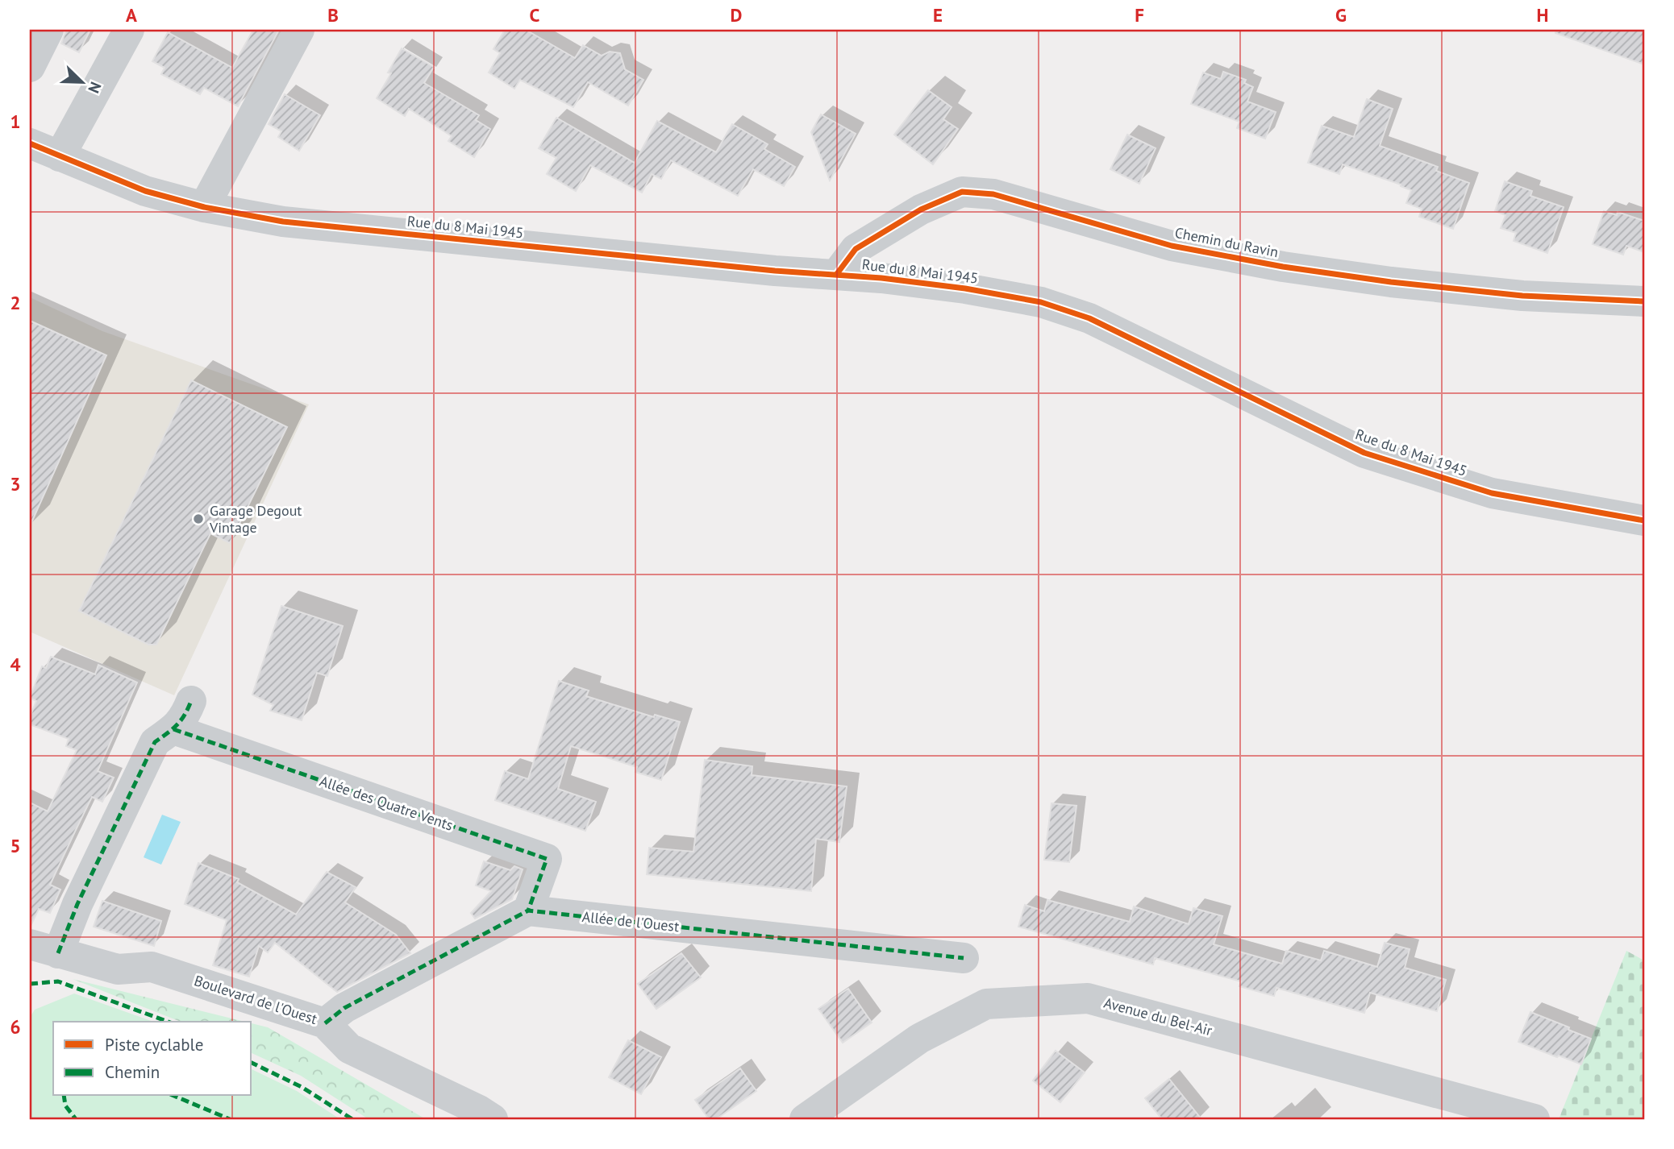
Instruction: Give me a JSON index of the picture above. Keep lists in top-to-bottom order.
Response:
{
  "streets": {
    "street": [
      "Rue du 8 Mai 1945",
      "Chemin du Ravin",
      "Allée des Quatre Vents",
      "Allée de l'Ouest",
      "Boulevard de l'Ouest",
      "Avenue du Bel-Air"
    ]
  },
  "crossings": [
    ["Rue du 8 Mai 1945", "Chemin du Ravin"],
    ["Allée des Quatre Vents", "Allée de l'Ouest"]
  ],
  "places": ["Garage Degout Vintage"],
  "legend": ["Piste cyclable", "Chemin"],
  "north": "bottom right",
  "grid": {
    "columns": [
      "A",
      "B",
      "C",
      "D",
      "E",
      "F",
      "G",
      "H"
    ],
    "rows": [
      "1",
      "2",
      "3",
      "4",
      "5",
      "6"
    ]
  }
}
